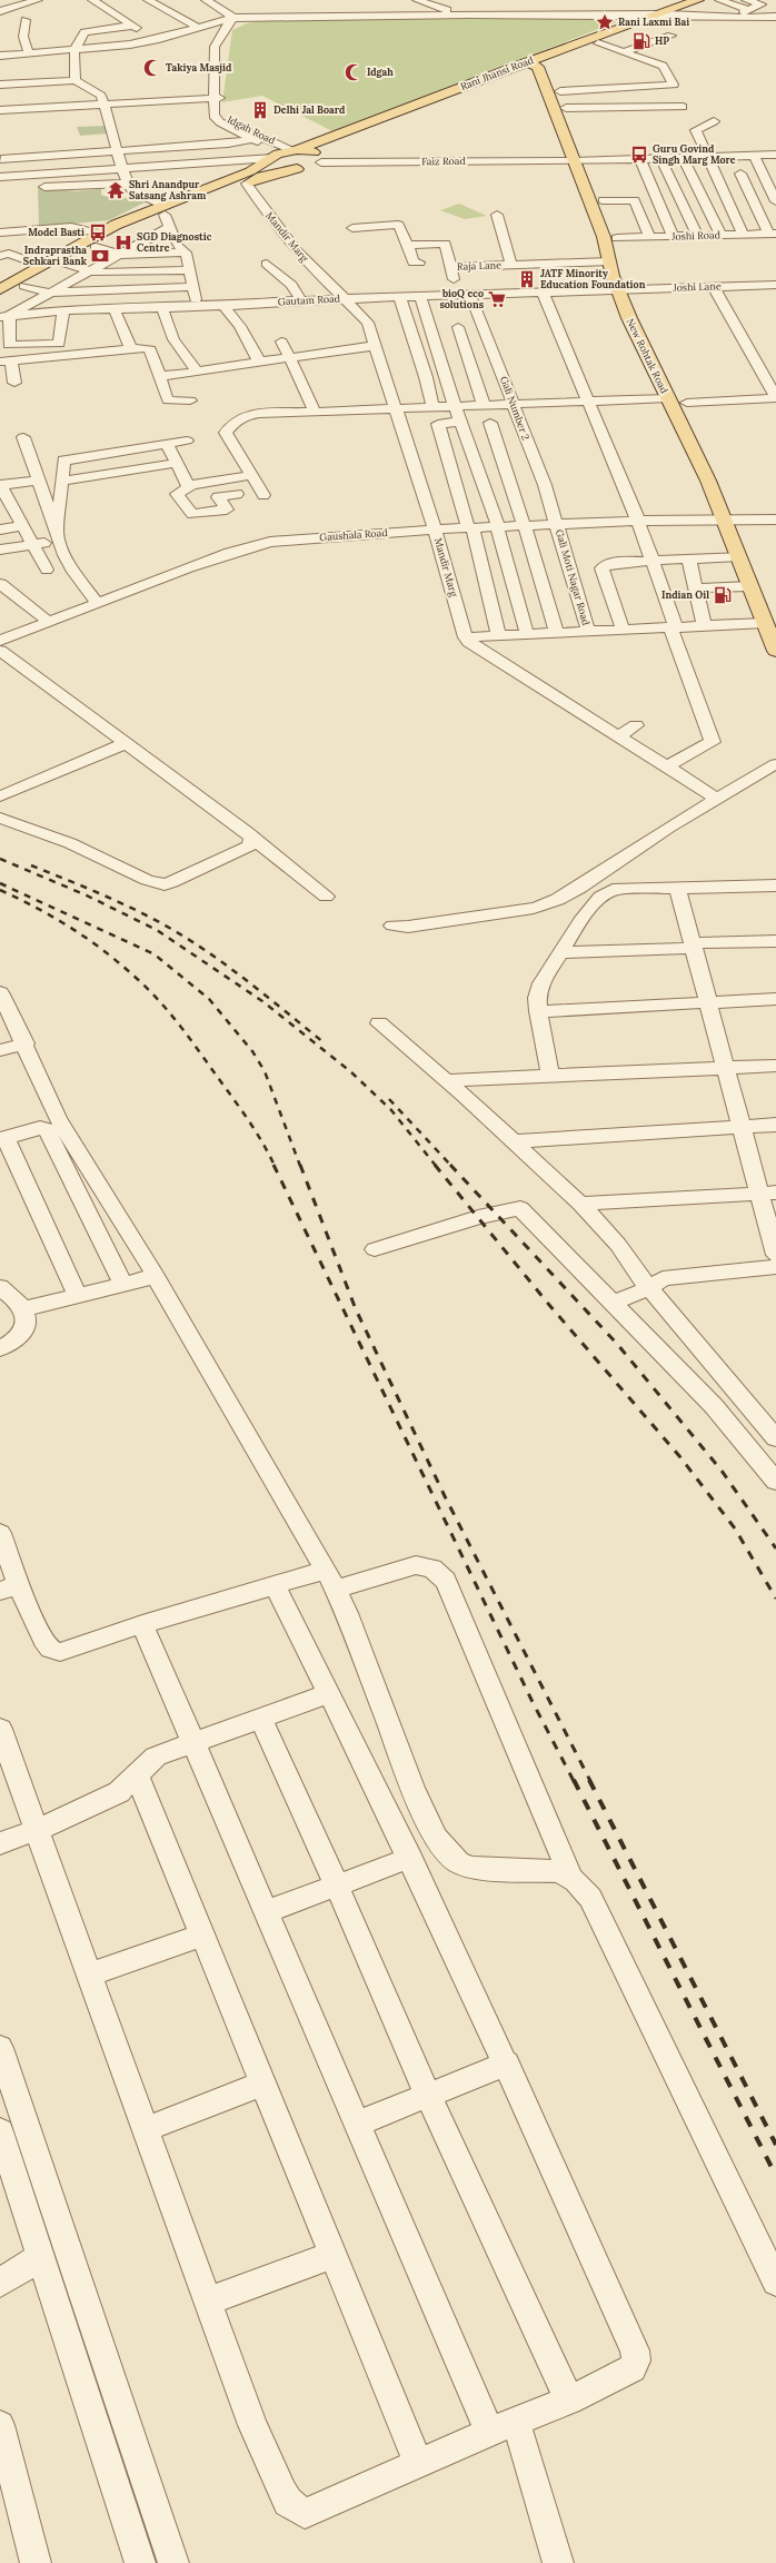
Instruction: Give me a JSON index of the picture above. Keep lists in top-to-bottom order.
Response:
{
  "streets": {
    "main road": ["Rani Jhansi Road", "New Rohtak Road"],
    "street": [
      "Idgah Road",
      "Faiz Road",
      "Joshi Road",
      "Mandir Marg",
      "Raja Lane",
      "Joshi Lane",
      "Gautam Road",
      "Gali Number 2",
      "Gaushala Road",
      "Gali Moti Nagar Road"
    ]
  },
  "crossings": [
    ["Rani Jhansi Road", "Idgah Road"],
    ["Rani Jhansi Road", "Faiz Road"],
    ["Rani Jhansi Road", "Mandir Marg"],
    ["Rani Jhansi Road", "New Rohtak Road"],
    ["Faiz Road", "New Rohtak Road"],
    ["Joshi Road", "New Rohtak Road"],
    ["Mandir Marg", "Gautam Road"],
    ["Mandir Marg", "Gaushala Road"],
    ["Raja Lane", "New Rohtak Road"],
    ["Raja Lane", "Gali Number 2"],
    ["Joshi Lane", "Gautam Road"],
    ["Joshi Lane", "New Rohtak Road"],
    ["Gautam Road", "New Rohtak Road"],
    ["Gautam Road", "Gali Number 2"],
    ["New Rohtak Road", "Gaushala Road"],
    ["Gali Number 2", "Gaushala Road"],
    ["Gali Number 2", "Gali Moti Nagar Road"],
    ["Gaushala Road", "Gali Moti Nagar Road"]
  ],
  "places": {
    "place": ["Rani Laxmi Bai"],
    "fuel station": ["HP", "Indian Oil"],
    "mosque": ["Takiya Masjid", "Idgah"],
    "building": ["Delhi Jal Board", "JATF Minority Education Foundation"],
    "bus stop": ["Guru Govind Singh Marg More", "Model Basti"],
    "temple": ["Shri Anandpur Satsang Ashram"],
    "hospital": ["SGD Diagnostic Centre"],
    "bank": ["Indraprastha Sehkari Bank"],
    "supermarket": ["bioQ eco solutions"]
  }
}
